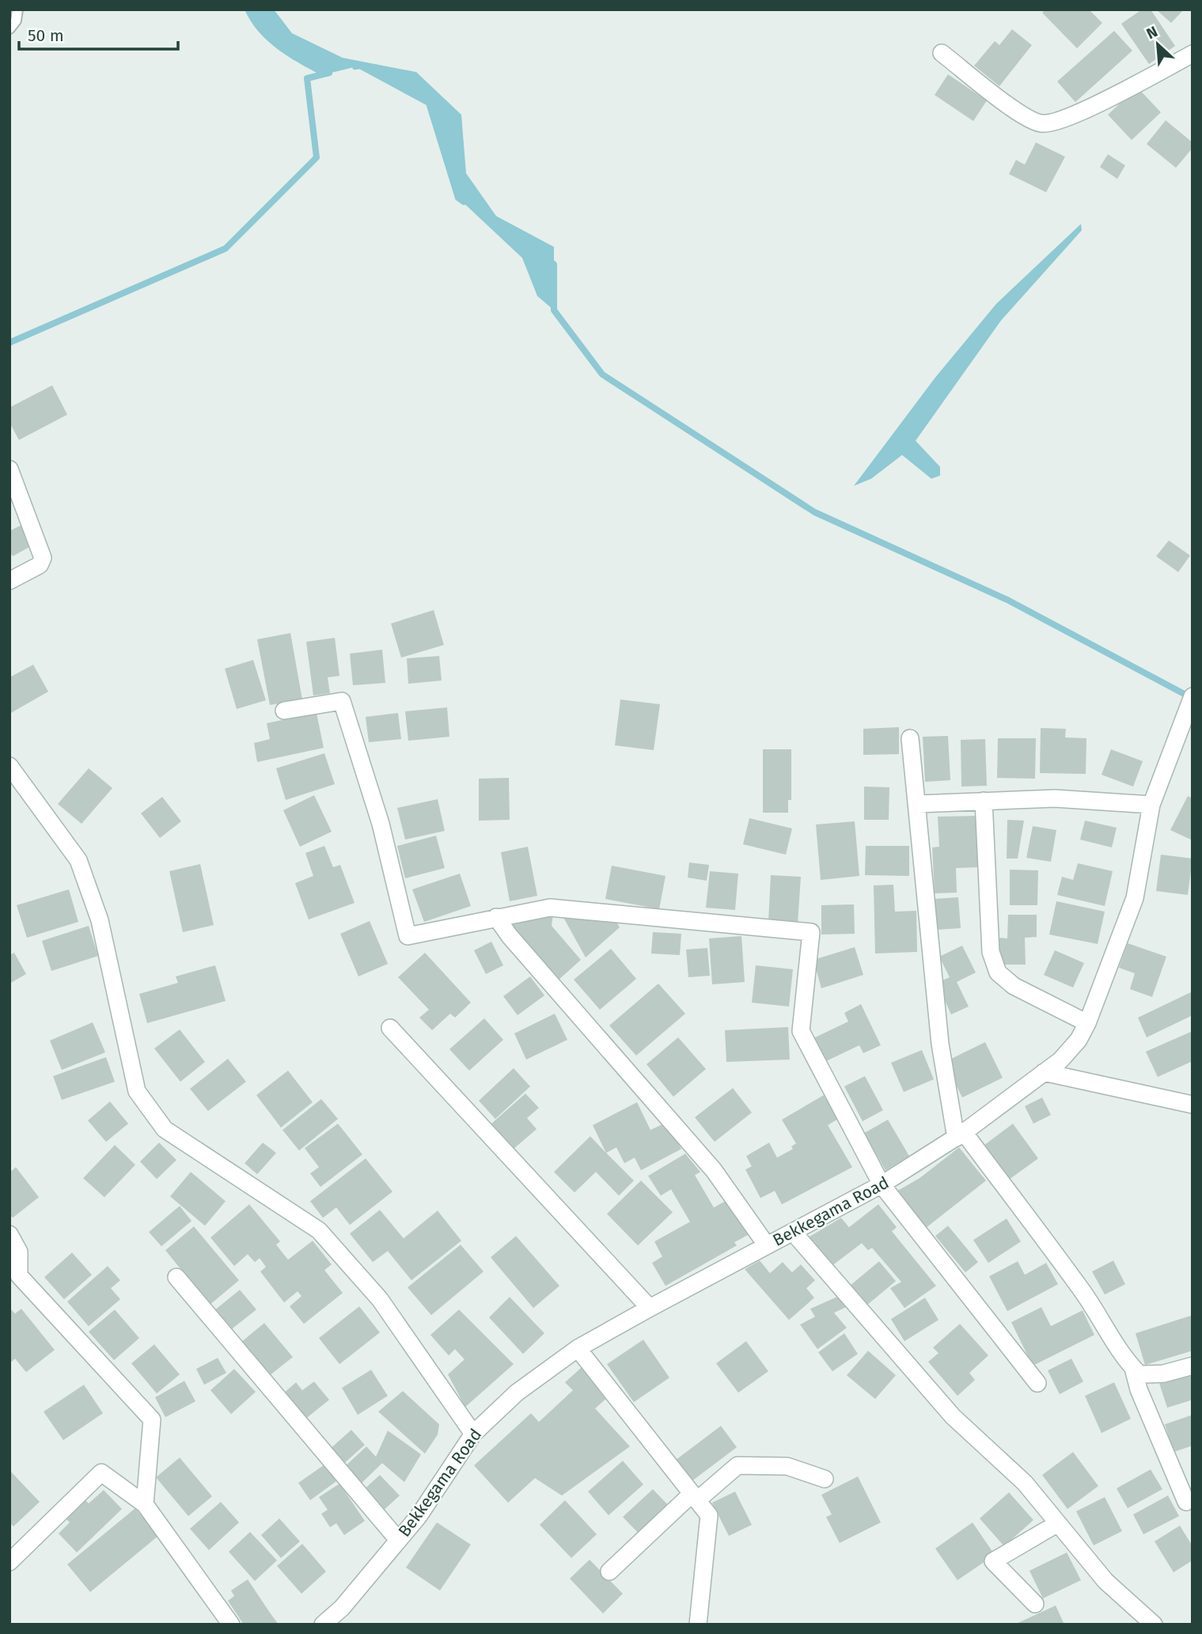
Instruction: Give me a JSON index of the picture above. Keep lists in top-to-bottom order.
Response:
{
  "streets": {
    "street": ["Bekkegama Road"]
  },
  "scale_bar": "50 m",
  "north": "top left"
}
